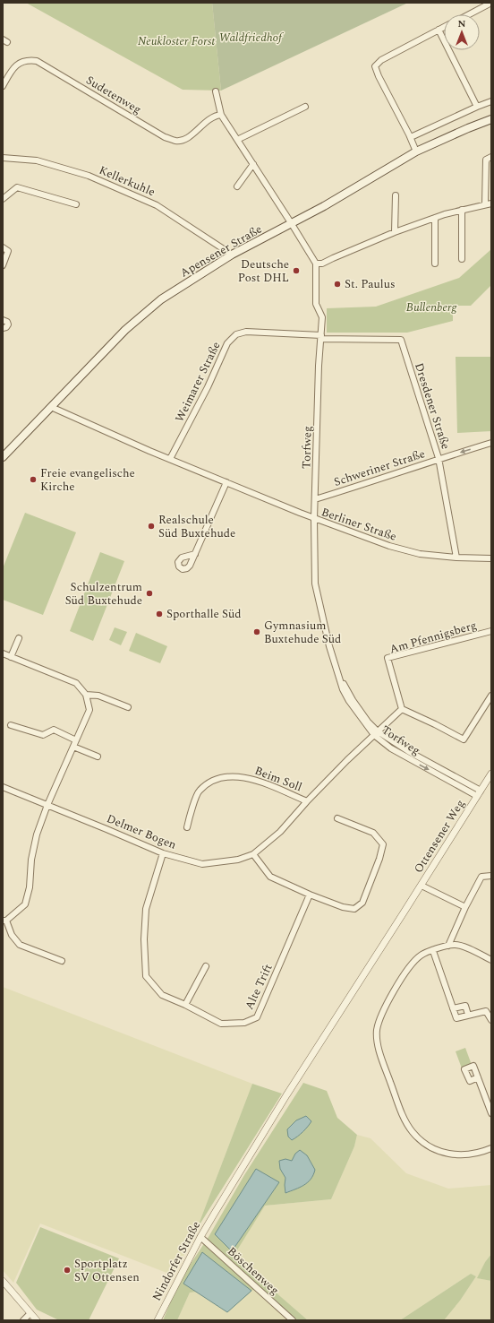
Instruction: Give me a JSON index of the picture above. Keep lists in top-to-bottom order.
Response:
{
  "streets": {
    "main road": ["Apensener Straße"],
    "street": [
      "Sudetenweg",
      "Kellerkuhle",
      "Weimarer Straße",
      "Dresdener Straße",
      "Torfweg",
      "Schweriner Straße",
      "Berliner Straße",
      "Am Pfennigsberg",
      "Beim Soll",
      "Delmer Bogen",
      "Ottensener Weg",
      "Alte Trift",
      "Nindorfer Straße",
      "Böschenweg"
    ]
  },
  "crossings": [
    ["Kellerkuhle", "Apensener Straße"],
    ["Apensener Straße", "Berliner Straße"],
    ["Weimarer Straße", "Dresdener Straße"],
    ["Weimarer Straße", "Torfweg"],
    ["Weimarer Straße", "Berliner Straße"],
    ["Dresdener Straße", "Torfweg"],
    ["Dresdener Straße", "Schweriner Straße"],
    ["Dresdener Straße", "Berliner Straße"],
    ["Torfweg", "Schweriner Straße"],
    ["Torfweg", "Berliner Straße"],
    ["Torfweg", "Delmer Bogen"],
    ["Torfweg", "Ottensener Weg"],
    ["Beim Soll", "Delmer Bogen"],
    ["Delmer Bogen", "Alte Trift"],
    ["Ottensener Weg", "Nindorfer Straße"],
    ["Nindorfer Straße", "Böschenweg"]
  ],
  "parks": ["Waldfriedhof", "Neukloster Forst", "Bullenberg"],
  "places": [
    "Deutsche Post DHL",
    "St. Paulus",
    "Freie evangelische Kirche",
    "Realschule Süd Buxtehude",
    "Schulzentrum Süd Buxtehude",
    "Sporthalle Süd",
    "Gymnasium Buxtehude Süd",
    "Sportplatz SV Ottensen"
  ],
  "north": "top"
}
